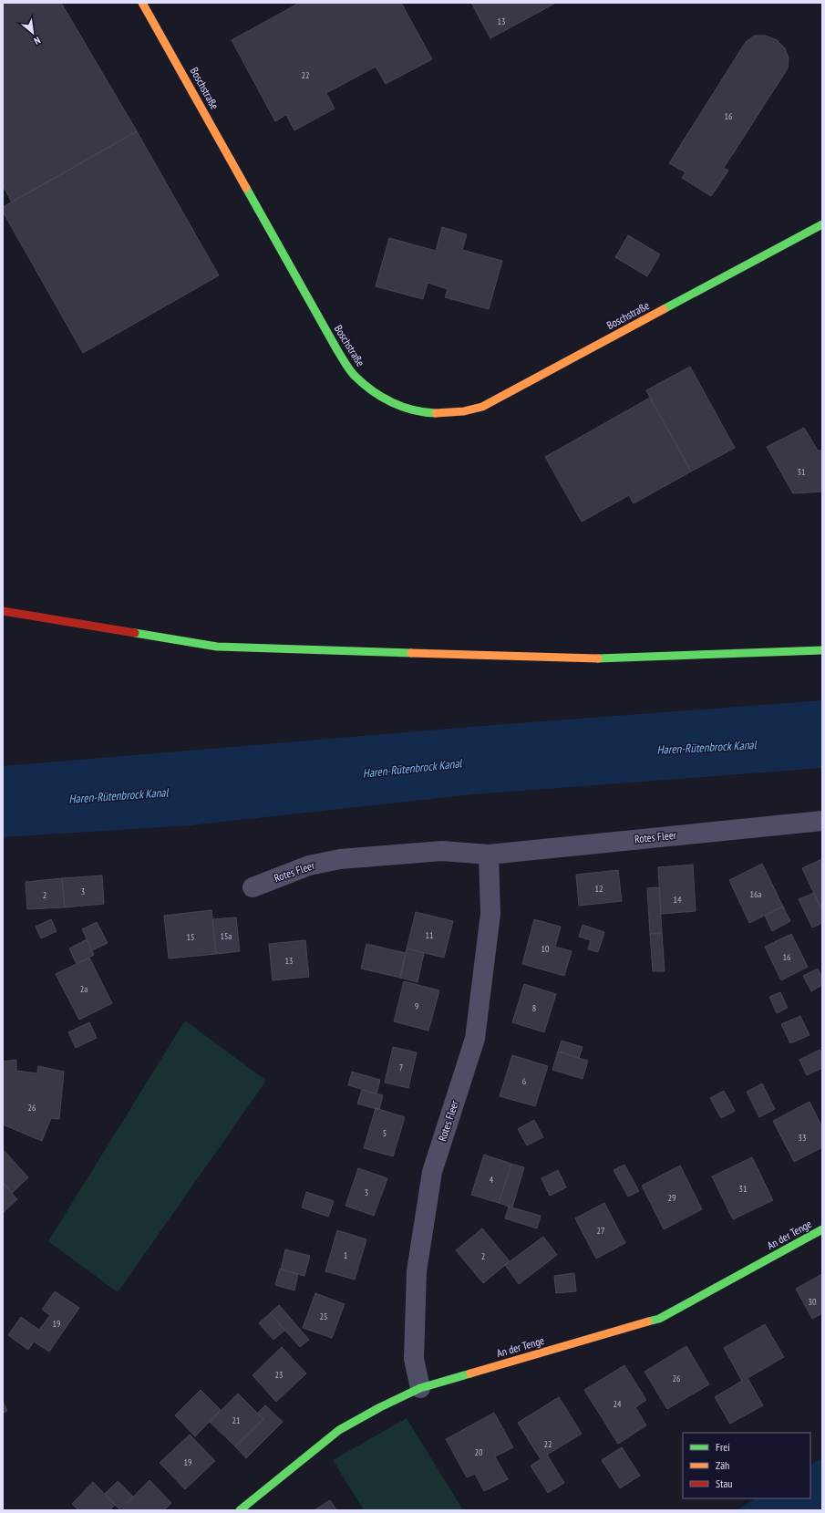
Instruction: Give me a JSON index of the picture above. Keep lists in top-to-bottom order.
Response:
{
  "streets": {
    "street": ["Boschstraße", "Rotes Fleer", "An der Tenge"]
  },
  "crossings": [
    ["Rotes Fleer", "An der Tenge"]
  ],
  "water": ["Haren-Rütenbrock Kanal"],
  "house_numbers": [
    "13",
    "22",
    "16",
    "31",
    "12",
    "3",
    "16a",
    "2",
    "14",
    "11",
    "15a",
    "15",
    "10",
    "16",
    "13",
    "2a",
    "9",
    "8",
    "7",
    "6",
    "26",
    "5",
    "33",
    "4",
    "31",
    "3",
    "29",
    "27",
    "1",
    "2",
    "30",
    "25",
    "19",
    "23",
    "26",
    "24",
    "21",
    "22",
    "20",
    "19"
  ],
  "legend": ["Frei", "Zäh", "Stau"],
  "north": "bottom right"
}
